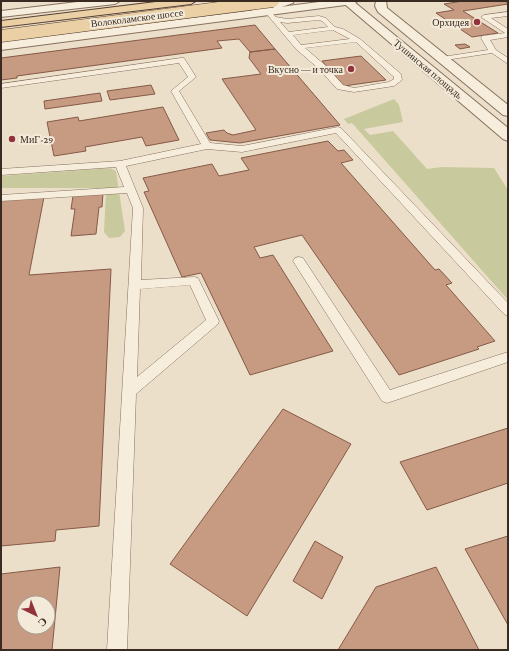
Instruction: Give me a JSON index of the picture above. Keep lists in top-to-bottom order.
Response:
{
  "streets": {
    "main road": ["Волоколамское шоссе"],
    "street": ["Тушинская площадь"]
  },
  "places": ["Орхидея", "Вкусно — и точка", "МиГ-29"],
  "north": "bottom right"
}
